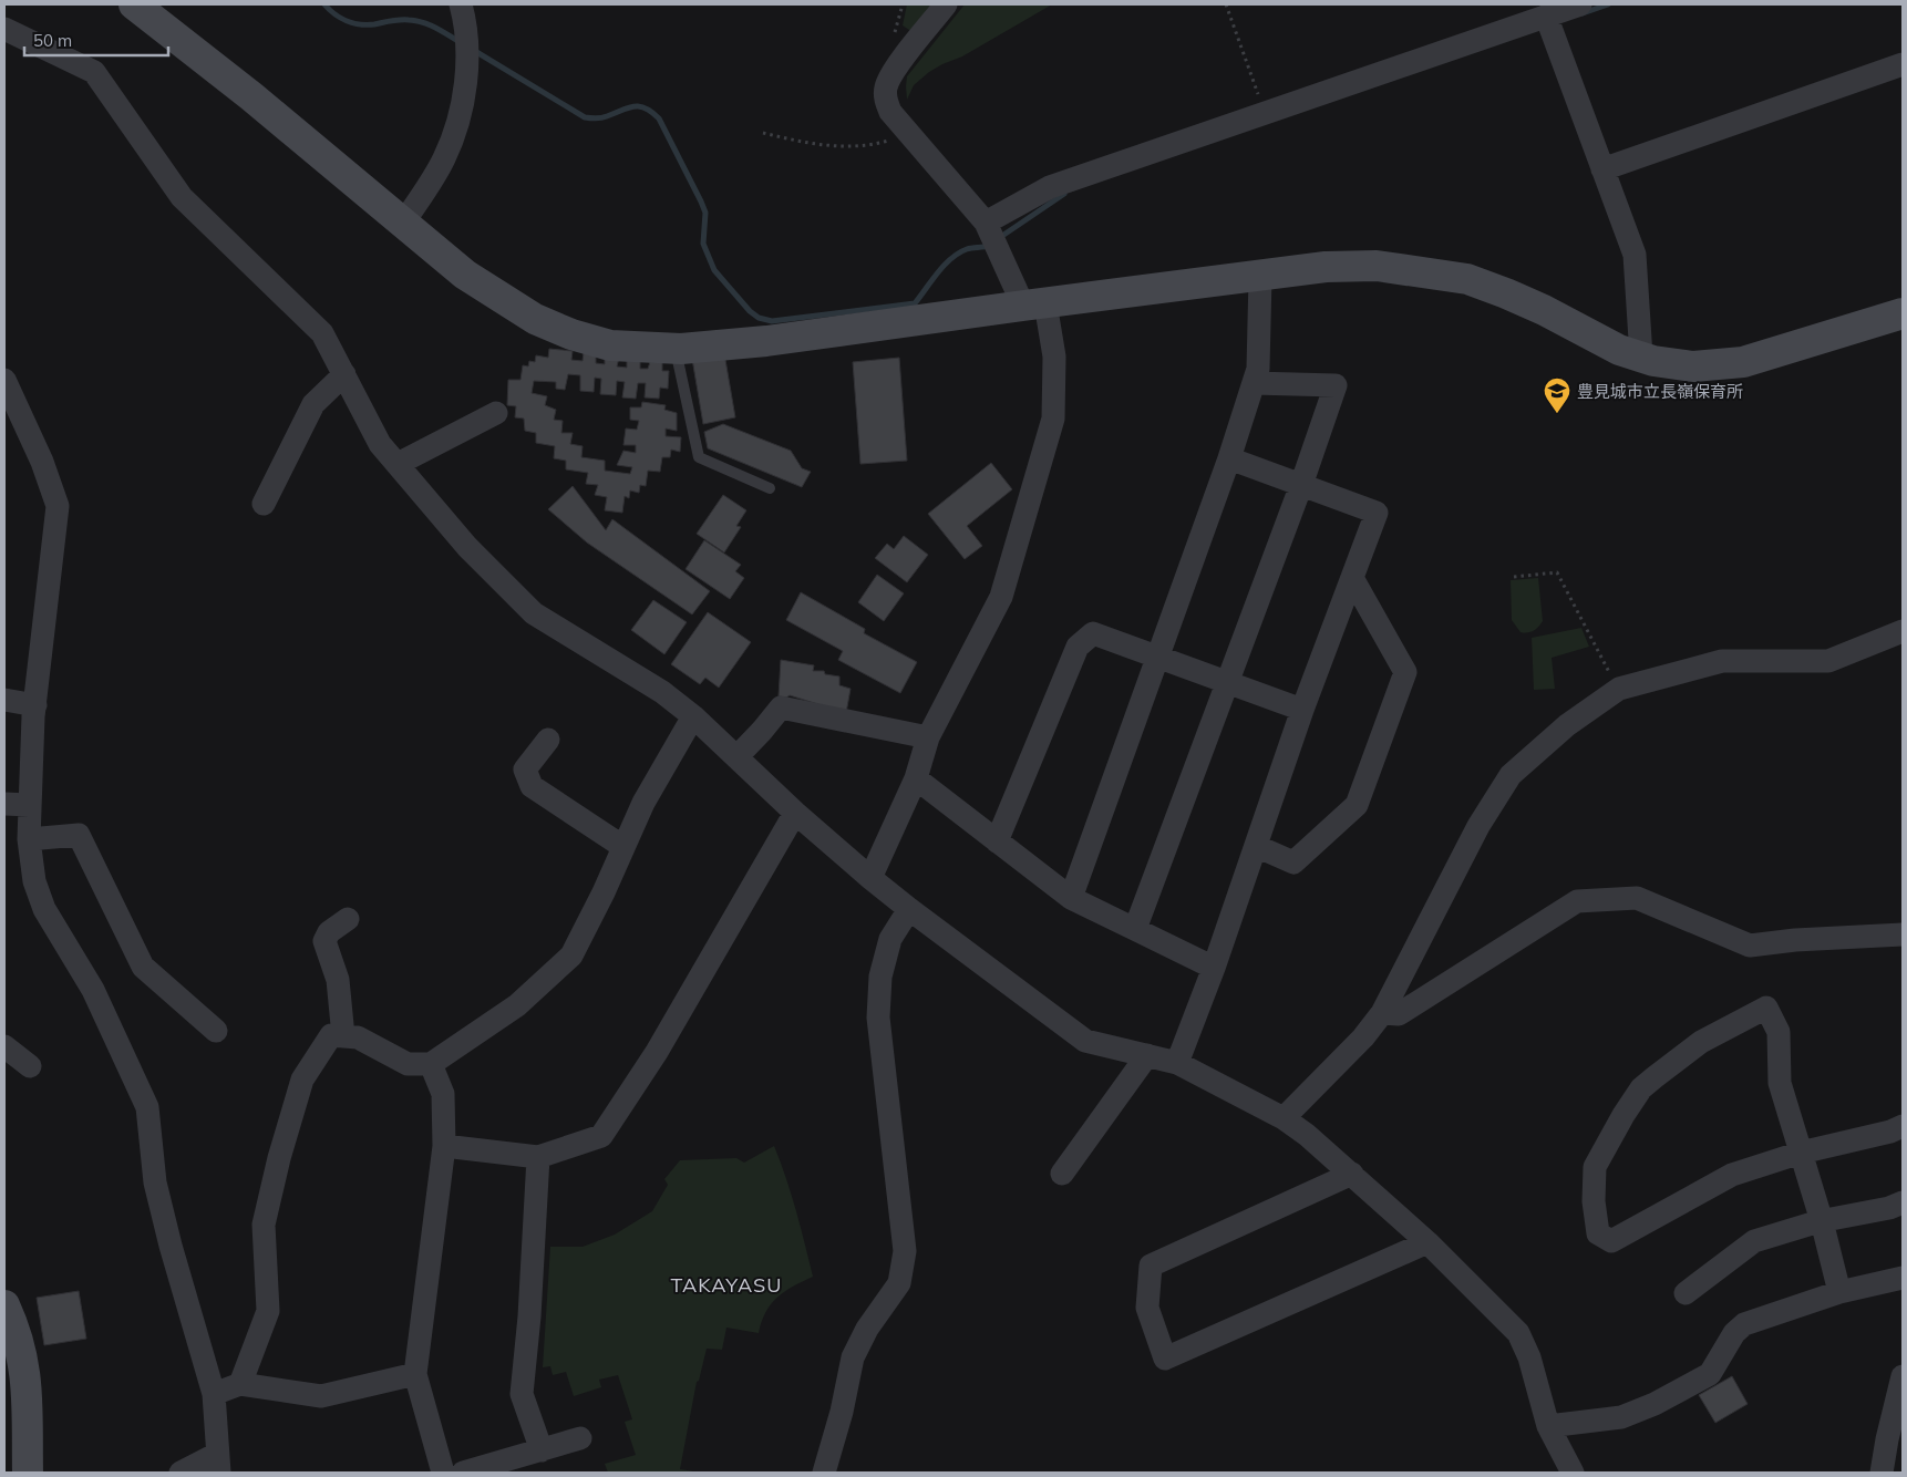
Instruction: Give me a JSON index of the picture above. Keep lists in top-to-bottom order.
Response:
{
  "districts": ["TAKAYASU"],
  "places": {
    "school or university": ["豊見城市立長嶺保育所"]
  },
  "scale_bar": "50 m"
}
